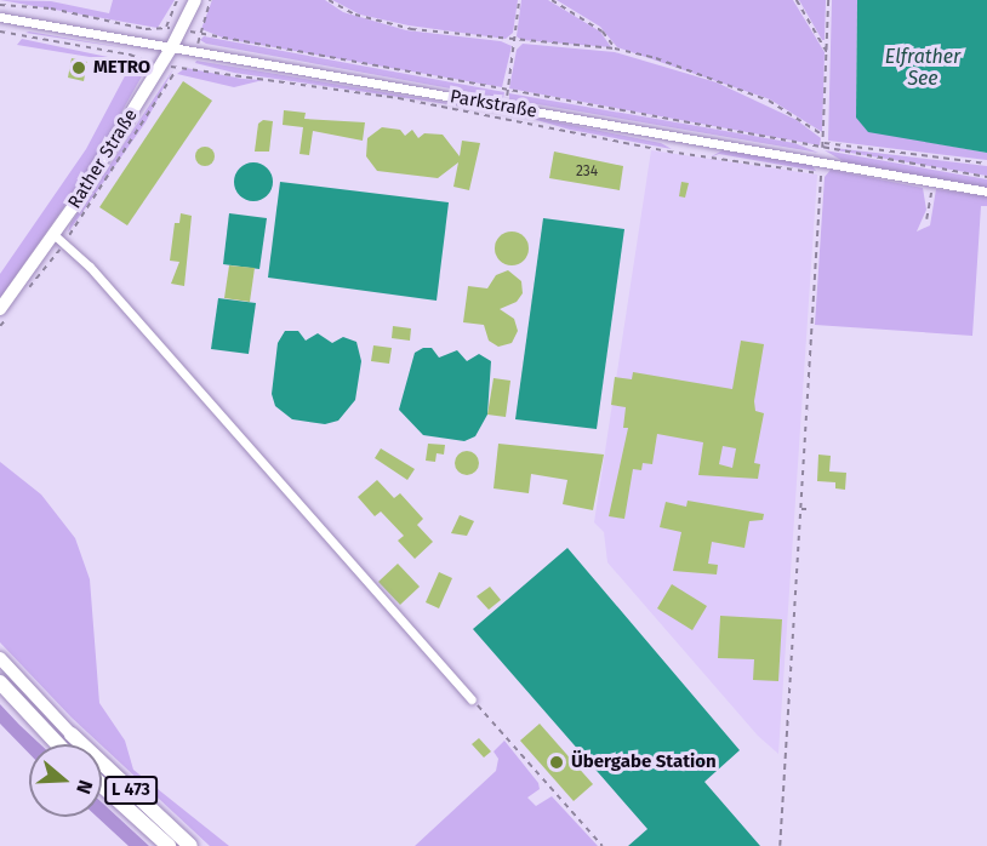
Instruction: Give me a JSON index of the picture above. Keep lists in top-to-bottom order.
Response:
{
  "streets": {
    "highway": ["L 473"],
    "main road": ["Rather Straße"],
    "street": ["Parkstraße"]
  },
  "crossings": [
    ["Parkstraße", "Rather Straße"]
  ],
  "water": ["Elfrather See"],
  "places": ["METRO", "Übergabe Station"],
  "house_numbers": ["234"],
  "north": "right"
}
